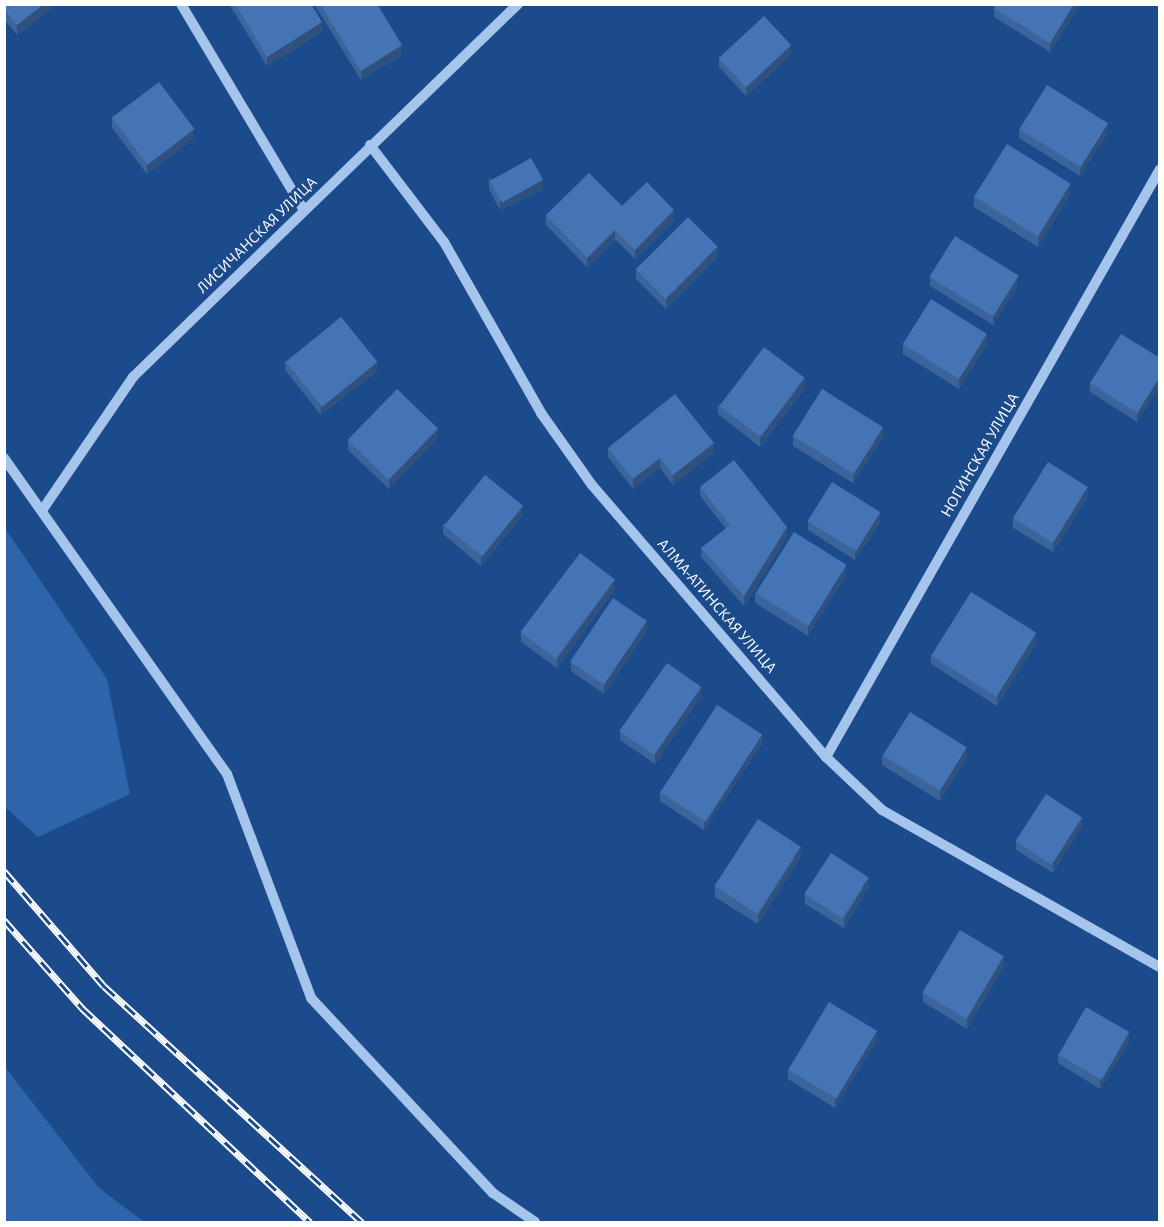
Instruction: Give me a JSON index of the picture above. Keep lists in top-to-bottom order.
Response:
{
  "streets": {
    "street": ["ЛИСИЧАНСКАЯ УЛИЦА", "НОГИНСКАЯ УЛИЦА", "АЛМА-АТИНСКАЯ УЛИЦА"]
  },
  "crossings": [
    ["ЛИСИЧАНСКАЯ УЛИЦА", "АЛМА-АТИНСКАЯ УЛИЦА"],
    ["НОГИНСКАЯ УЛИЦА", "АЛМА-АТИНСКАЯ УЛИЦА"]
  ]
}
